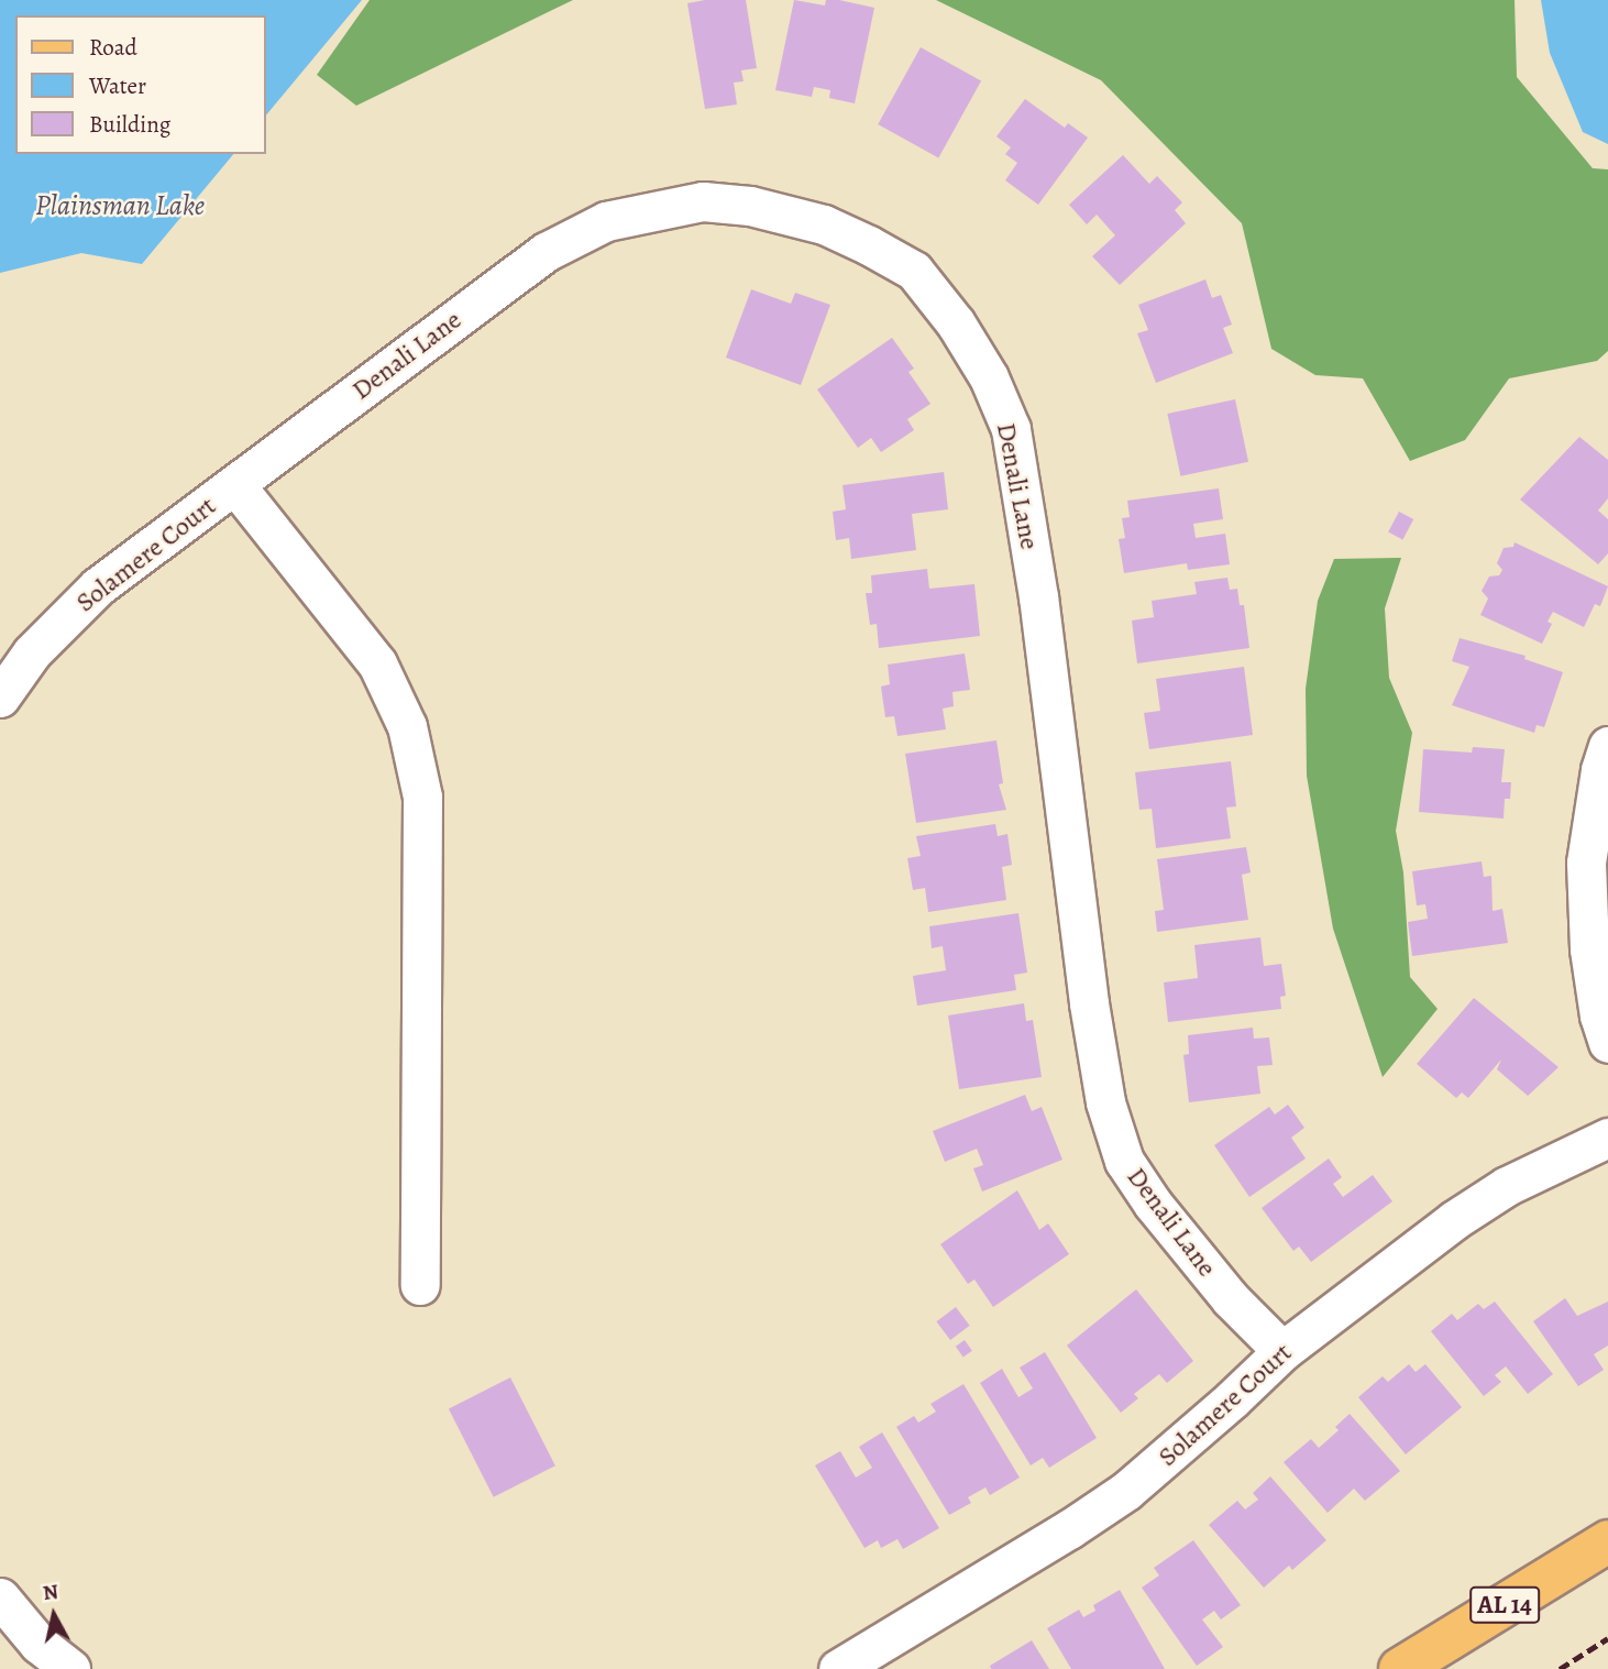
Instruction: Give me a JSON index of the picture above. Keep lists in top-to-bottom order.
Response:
{
  "streets": {
    "main road": ["AL 14"],
    "street": ["Denali Lane", "Solamere Court"]
  },
  "crossings": [
    ["Denali Lane", "Solamere Court"]
  ],
  "water": ["Plainsman Lake"],
  "legend": ["Road", "Water", "Building"],
  "north": "top"
}
